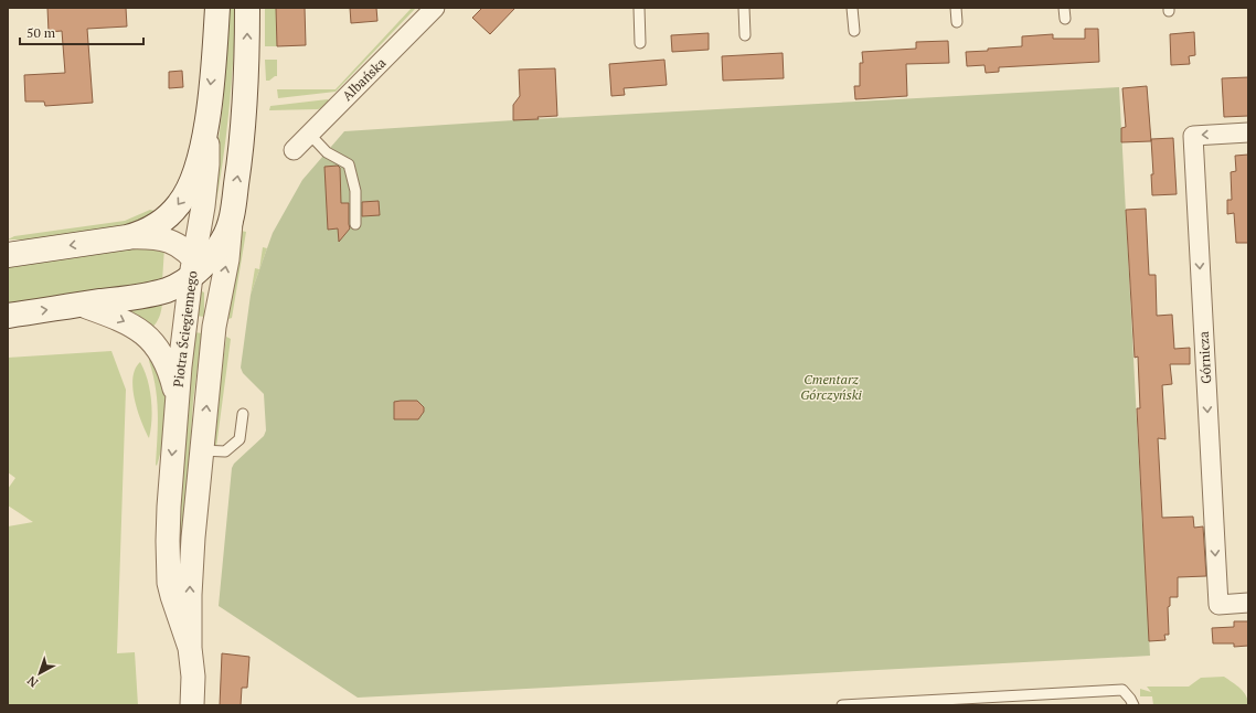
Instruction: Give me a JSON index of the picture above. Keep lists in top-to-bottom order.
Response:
{
  "streets": {
    "main road": ["Piotra Ściegiennego"],
    "street": ["Albańska", "Górnicza"]
  },
  "one_way": ["Górnicza"],
  "parks": ["Cmentarz Górczyński"],
  "scale_bar": "50 m",
  "north": "bottom left"
}
